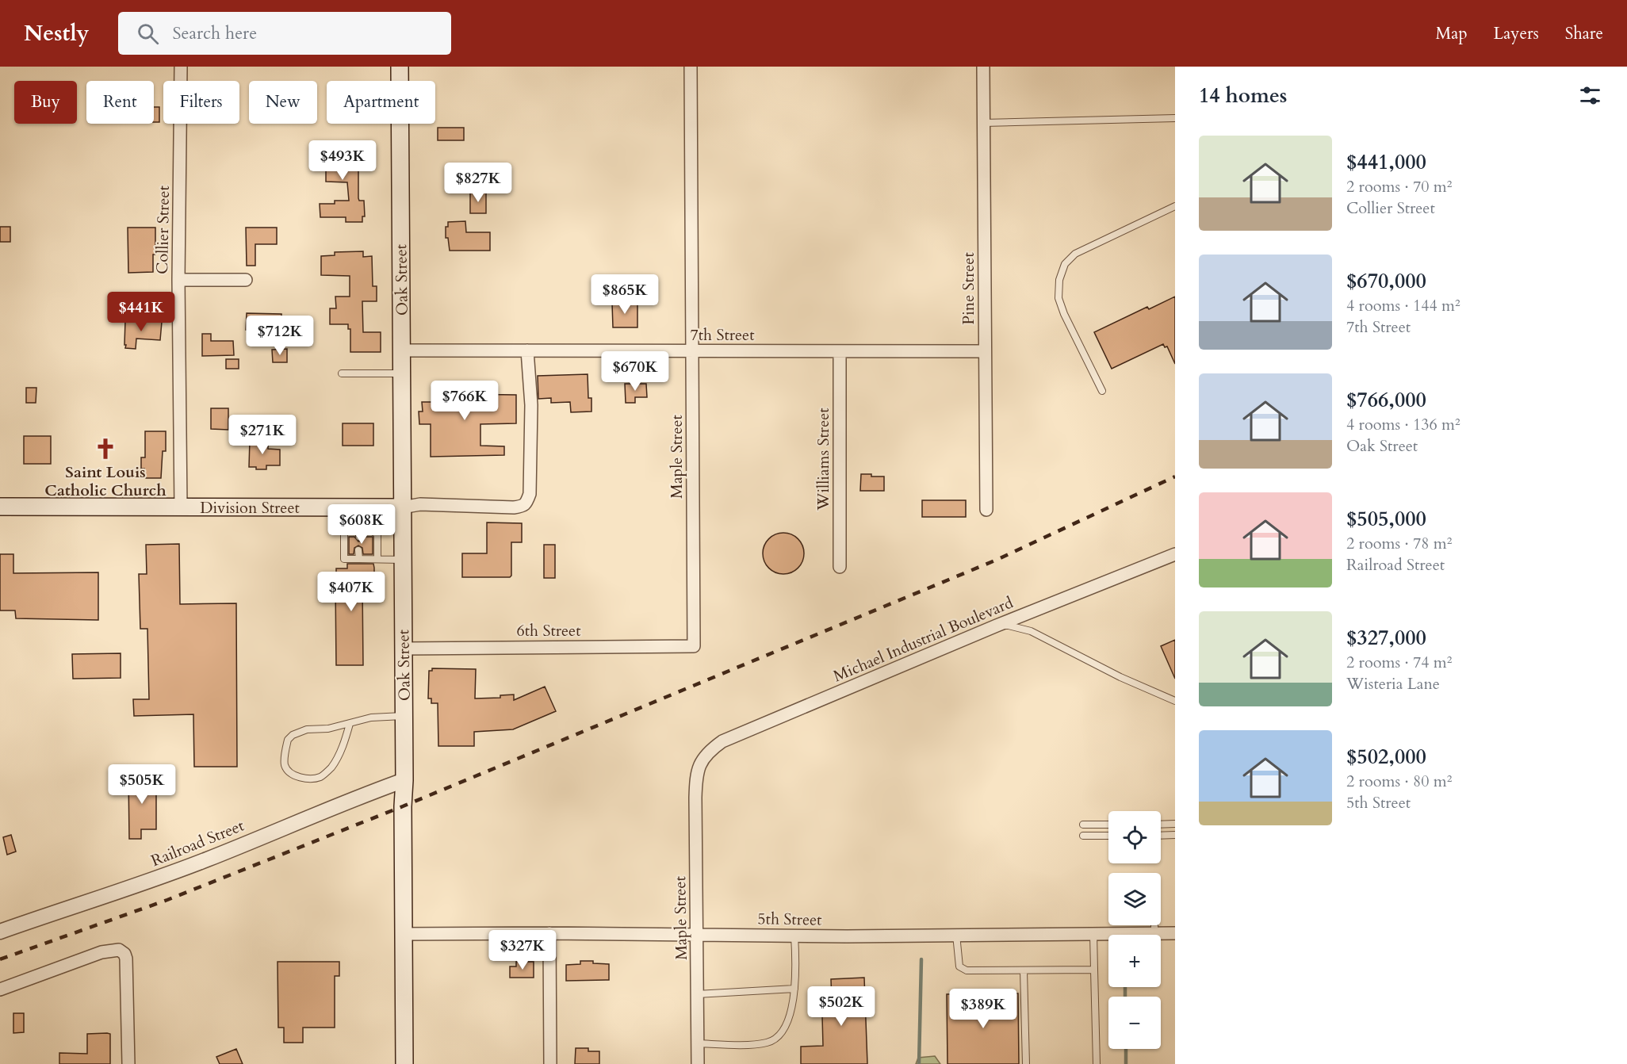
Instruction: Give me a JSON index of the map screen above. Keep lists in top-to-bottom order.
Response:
{
  "streets": {
    "main road": ["Oak Street", "Division Street"],
    "street": [
      "Collier Street",
      "Pine Street",
      "7th Street",
      "Maple Street",
      "Williams Street",
      "6th Street",
      "Michael Industrial Boulevard",
      "Railroad Street",
      "5th Street"
    ]
  },
  "crossings": [
    ["Collier Street", "Division Street"],
    ["Oak Street", "7th Street"],
    ["Oak Street", "Division Street"],
    ["Oak Street", "6th Street"],
    ["Oak Street", "Railroad Street"],
    ["Oak Street", "5th Street"],
    ["Pine Street", "7th Street"],
    ["7th Street", "Maple Street"],
    ["7th Street", "Williams Street"],
    ["7th Street", "Division Street"],
    ["Maple Street", "6th Street"],
    ["Maple Street", "Michael Industrial Boulevard"],
    ["Maple Street", "5th Street"]
  ],
  "places": {
    "church": ["Saint Louis Catholic Church"]
  },
  "page": {
    "header": "Nestly",
    "search": "Search here",
    "nav": ["Map", "Layers", "Share"],
    "heading": "14 homes",
    "chip": [
      "Buy",
      "Rent",
      "Filters",
      "New",
      "Apartment"
    ],
    "list": [
      {
        "name": "$441,000",
        "note": "2 rooms · 70 m² · Collier Street"
      },
      {
        "name": "$670,000",
        "note": "4 rooms · 144 m² · 7th Street"
      },
      {
        "name": "$766,000",
        "note": "4 rooms · 136 m² · Oak Street"
      },
      {
        "name": "$505,000",
        "note": "2 rooms · 78 m² · Railroad Street"
      },
      {
        "name": "$327,000",
        "note": "2 rooms · 74 m² · Wisteria Lane"
      },
      {
        "name": "$502,000",
        "note": "2 rooms · 80 m² · 5th Street"
      }
    ],
    "price": [
      "$493K",
      "$827K",
      "$865K",
      "$441K",
      "$712K",
      "$670K",
      "$766K",
      "$271K",
      "$608K",
      "$407K",
      "$505K",
      "$327K",
      "$502K",
      "$389K"
    ],
    "map_buttons": ["+", "−"]
  }
}
